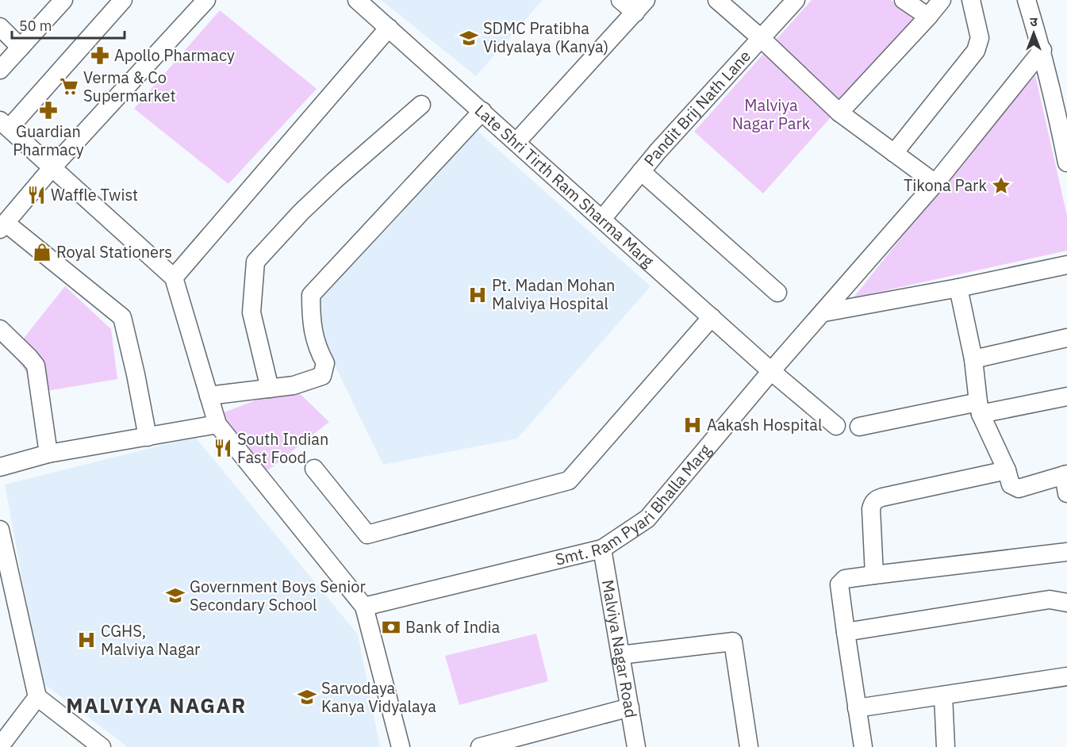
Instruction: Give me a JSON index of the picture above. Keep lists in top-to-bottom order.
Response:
{
  "streets": {
    "street": [
      "Pandit Brij Nath Lane",
      "Late Shri Tirth Ram Sharma Marg",
      "Smt. Ram Pyari Bhalla Marg",
      "Malviya Nagar Road"
    ]
  },
  "crossings": [
    ["Pandit Brij Nath Lane", "Late Shri Tirth Ram Sharma Marg"],
    ["Late Shri Tirth Ram Sharma Marg", "Smt. Ram Pyari Bhalla Marg"],
    ["Smt. Ram Pyari Bhalla Marg", "Malviya Nagar Road"]
  ],
  "districts": ["MALVIYA NAGAR"],
  "parks": ["Malviya Nagar Park"],
  "places": {
    "school or university": ["SDMC Pratibha Vidyalaya (Kanya)", "Government Boys Senior Secondary School", "Sarvodaya Kanya Vidyalaya"],
    "pharmacy": ["Apollo Pharmacy", "Guardian Pharmacy"],
    "supermarket": ["Verma & Co Supermarket"],
    "place": ["Tikona Park"],
    "restaurant": ["Waffle Twist", "South Indian Fast Food"],
    "shop": ["Royal Stationers"],
    "hospital": ["Pt. Madan Mohan Malviya Hospital", "Aakash Hospital", "CGHS, Malviya Nagar"],
    "bank": ["Bank of India"]
  },
  "scale_bar": "50 m",
  "north": "top"
}
